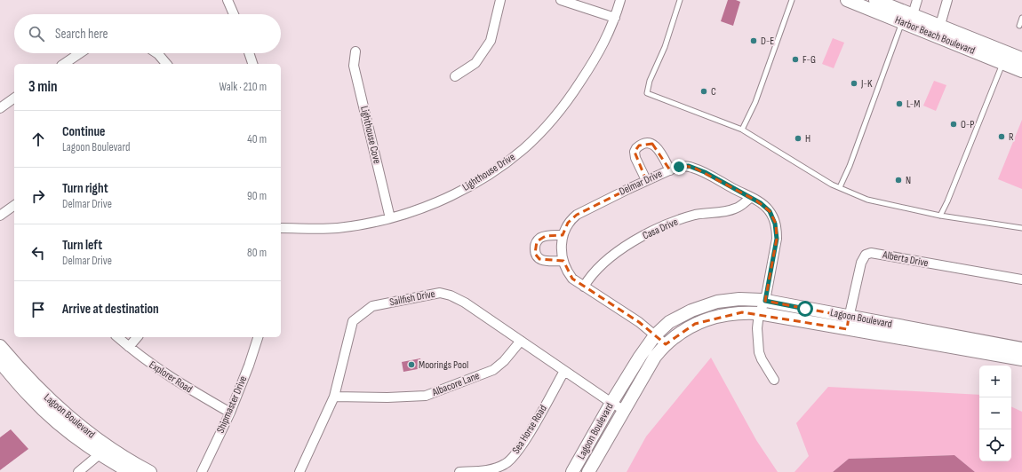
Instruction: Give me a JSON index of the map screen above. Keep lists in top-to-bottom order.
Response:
{
  "streets": {
    "street": [
      "Harbor Beach Boulevard",
      "Lighthouse Cove",
      "Lighthouse Drive",
      "Delmar Drive",
      "Casa Drive",
      "Alberta Drive",
      "Sailfish Drive",
      "Lagoon Boulevard",
      "Explorer Road",
      "Albacore Lane",
      "Shipmaster Drive",
      "Sea Horse Road"
    ]
  },
  "crossings": [
    ["Lighthouse Cove", "Lighthouse Drive"],
    ["Delmar Drive", "Casa Drive"],
    ["Delmar Drive", "Lagoon Boulevard"],
    ["Alberta Drive", "Lagoon Boulevard"],
    ["Sailfish Drive", "Lagoon Boulevard"],
    ["Sailfish Drive", "Albacore Lane"],
    ["Sailfish Drive", "Sea Horse Road"],
    ["Explorer Road", "Shipmaster Drive"]
  ],
  "places": [
    "D-E",
    "F-G",
    "J-K",
    "C",
    "L-M",
    "O-P",
    "R",
    "H",
    "N",
    "Moorings Pool"
  ],
  "page": {
    "search": "Search here",
    "heading": ["3 min", "Walk · 210 m"],
    "list": [
      ["Continue", "Lagoon Boulevard", "40 m"],
      ["Turn right", "Delmar Drive", "90 m"],
      ["Turn left", "Delmar Drive", "80 m"],
      "Arrive at destination"
    ],
    "map_buttons": ["+", "−"]
  }
}
